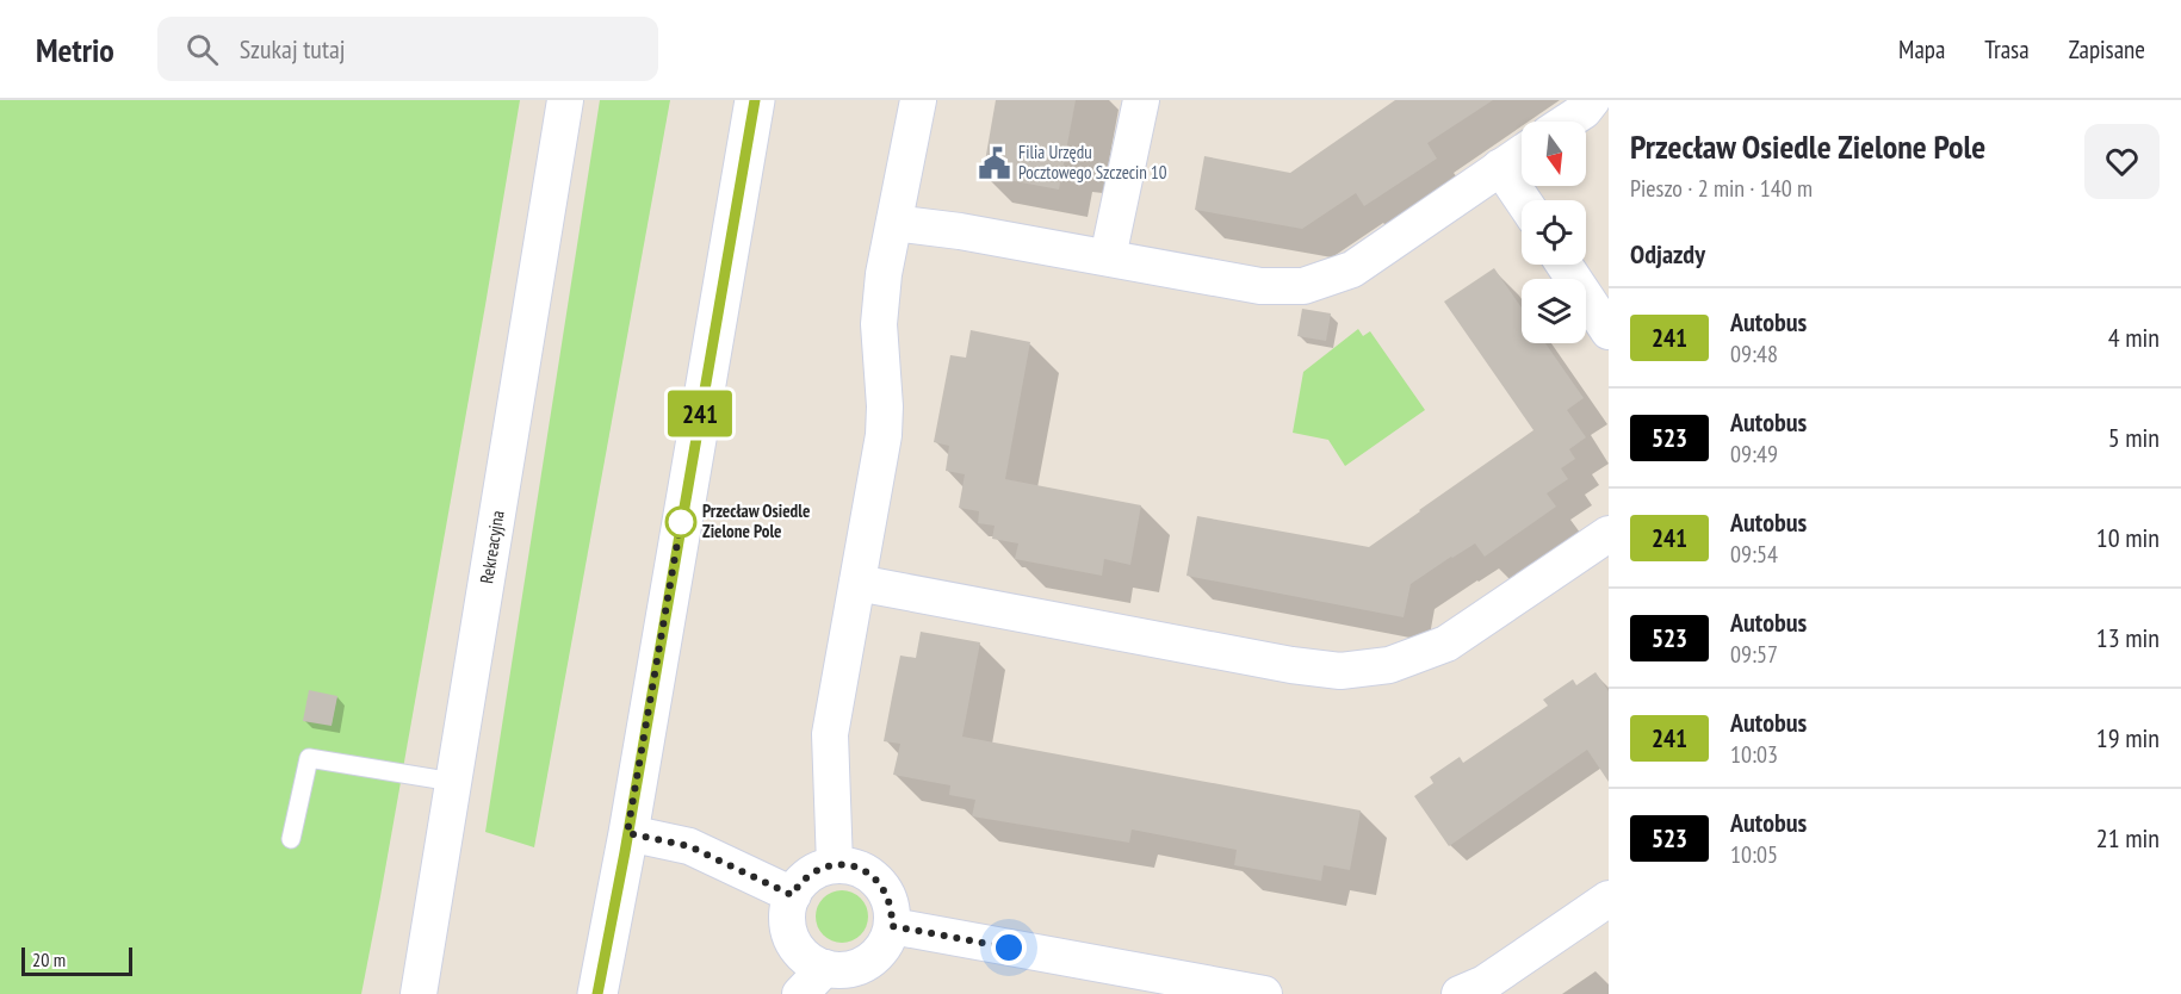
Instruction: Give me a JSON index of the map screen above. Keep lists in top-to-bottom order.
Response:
{
  "streets": {
    "street": ["Rekreacyjna"]
  },
  "places": {
    "public building": ["Filia Urzędu Pocztowego Szczecin 10"],
    "other": ["Przecław Osiedle Zielone Pole"]
  },
  "lines": ["bus line 241"],
  "scale_bar": "20 m",
  "north": "bottom",
  "page": {
    "header": "Metrio",
    "search": "Szukaj tutaj",
    "nav": ["Mapa", "Trasa", "Zapisane"],
    "on_map": "241",
    "heading": [
      ["Przecław Osiedle Zielone Pole", "Pieszo · 2 min · 140 m"],
      "Odjazdy"
    ],
    "list": [
      {
        "mark": "241",
        "name": "Autobus",
        "note": "09:48",
        "value": "4 min"
      },
      {
        "mark": "523",
        "name": "Autobus",
        "note": "09:49",
        "value": "5 min"
      },
      {
        "mark": "241",
        "name": "Autobus",
        "note": "09:54",
        "value": "10 min"
      },
      {
        "mark": "523",
        "name": "Autobus",
        "note": "09:57",
        "value": "13 min"
      },
      {
        "mark": "241",
        "name": "Autobus",
        "note": "10:03",
        "value": "19 min"
      },
      {
        "mark": "523",
        "name": "Autobus",
        "note": "10:05",
        "value": "21 min"
      }
    ],
    "scale": "20 m"
  }
}
